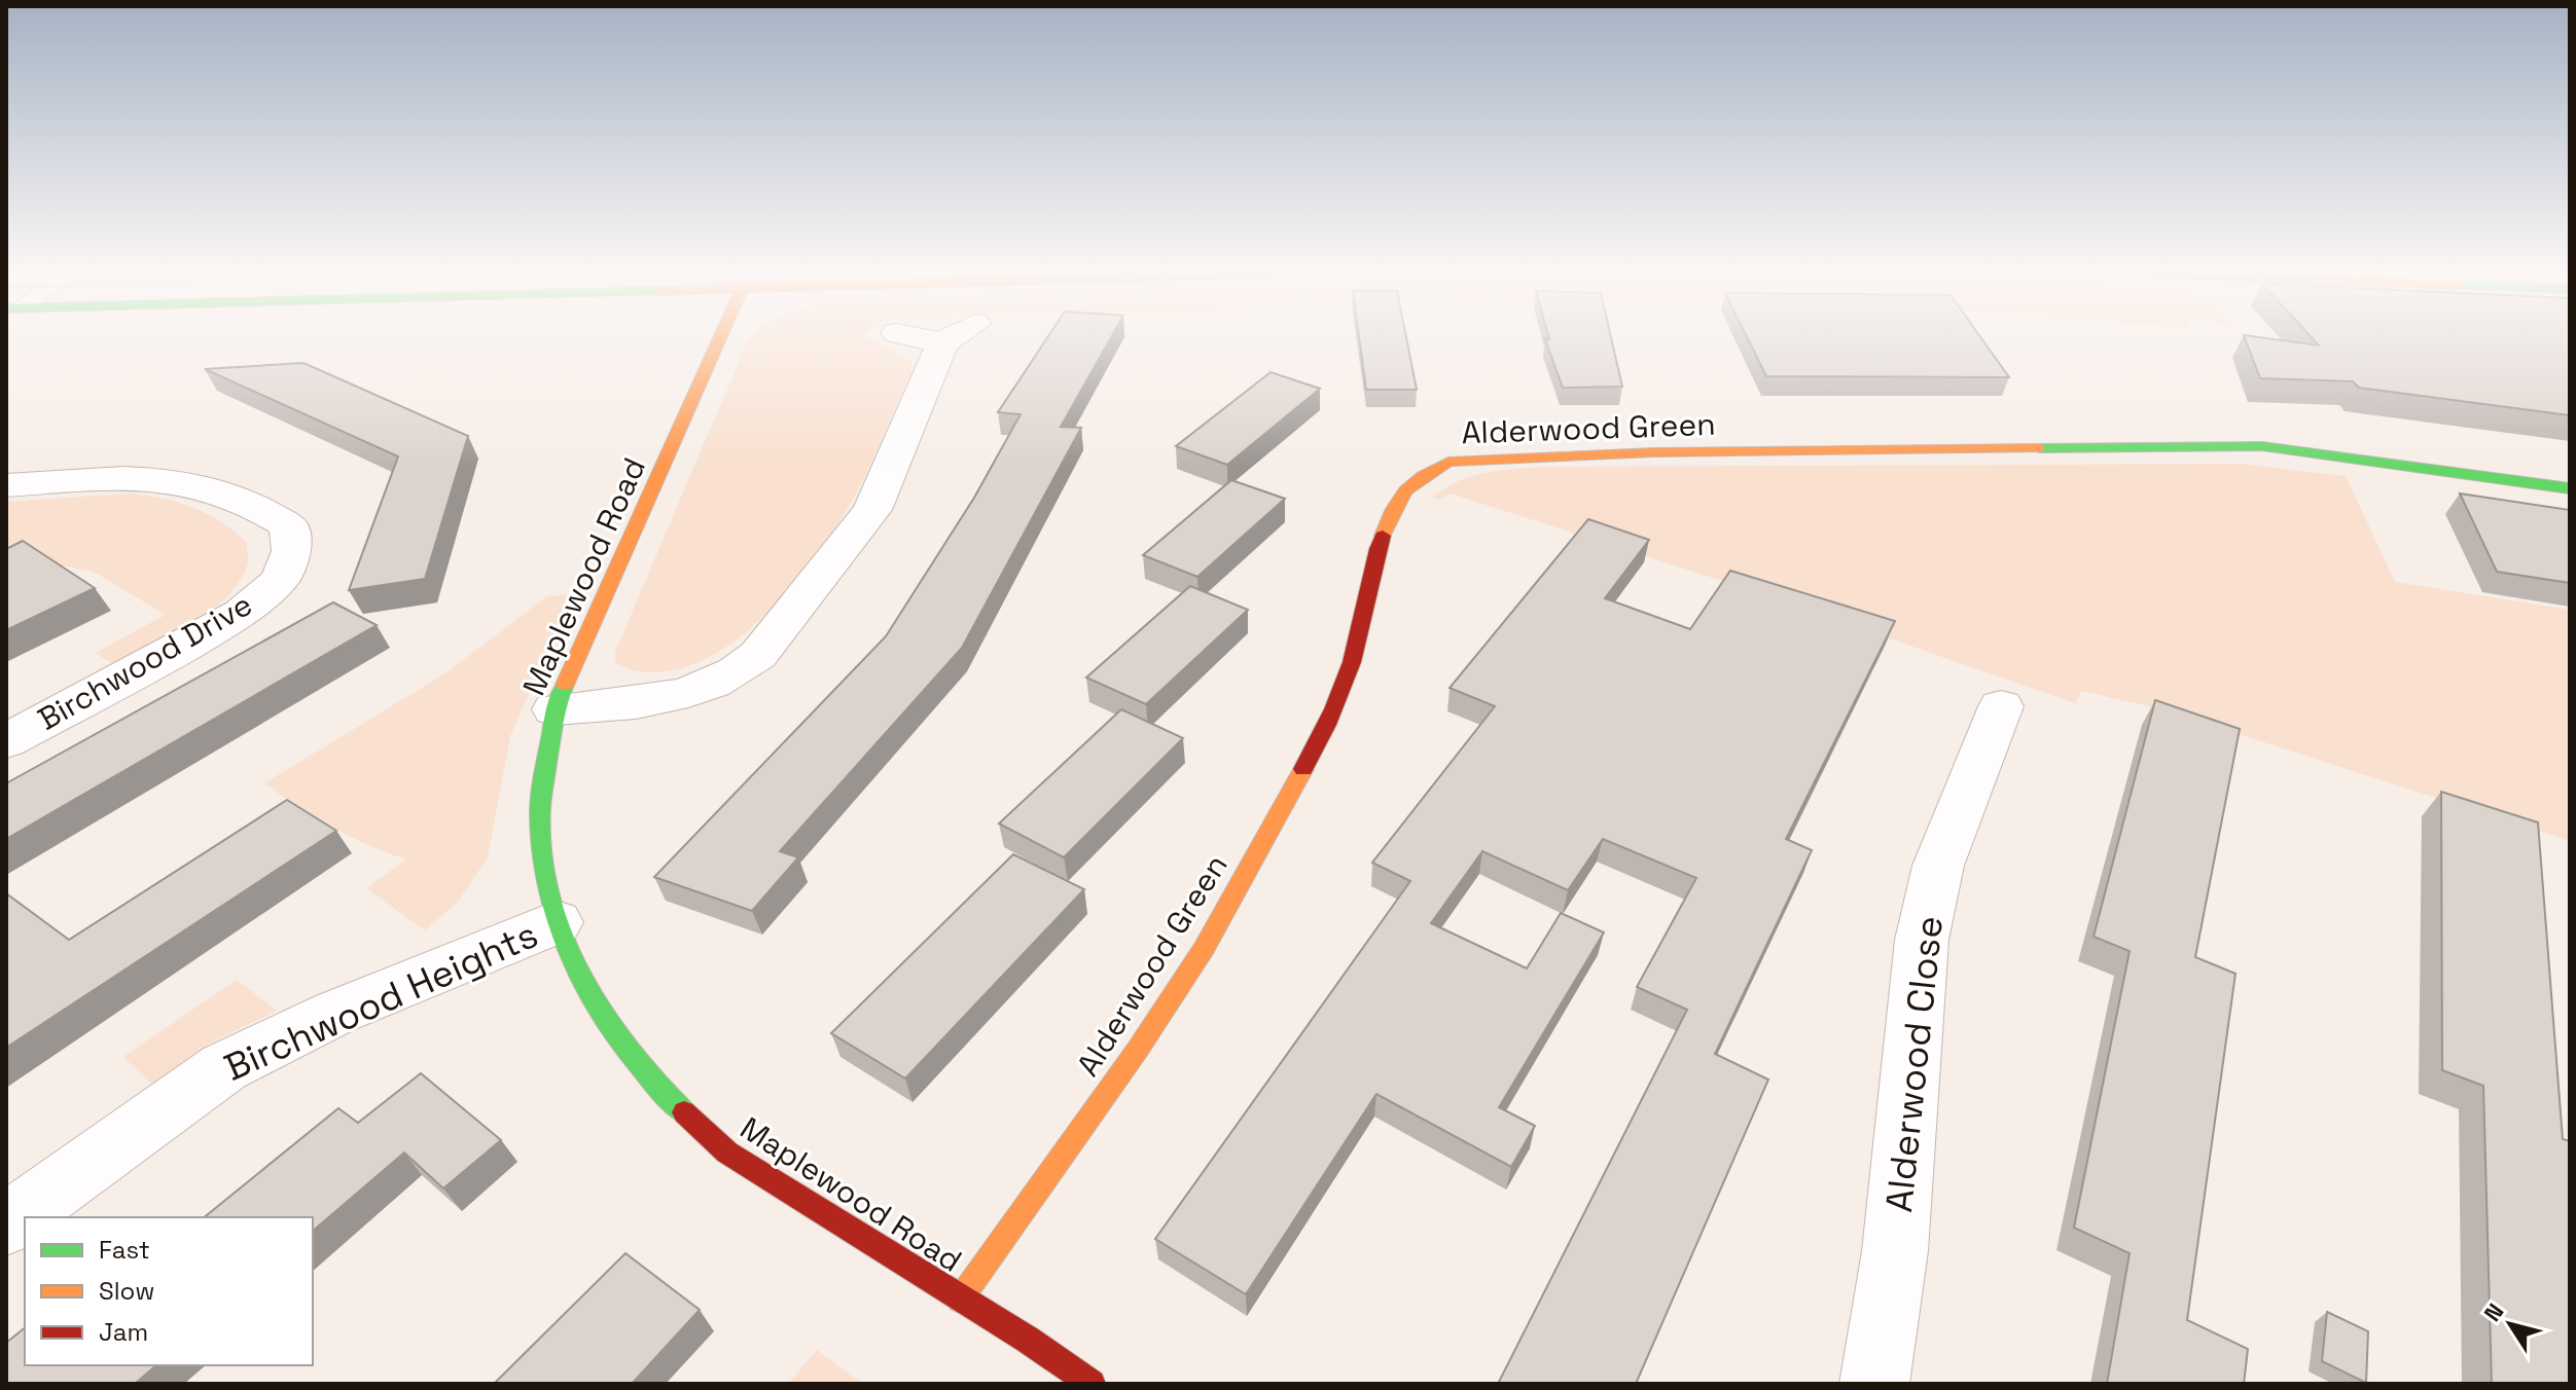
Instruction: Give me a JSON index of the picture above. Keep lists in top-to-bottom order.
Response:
{
  "streets": {
    "street": [
      "Alderwood Green",
      "Maplewood Road",
      "Birchwood Drive",
      "Birchwood Heights",
      "Alderwood Close"
    ]
  },
  "crossings": [
    ["Alderwood Green", "Maplewood Road"],
    ["Maplewood Road", "Birchwood Heights"]
  ],
  "legend": ["Fast", "Slow", "Jam"],
  "north": "top left"
}
